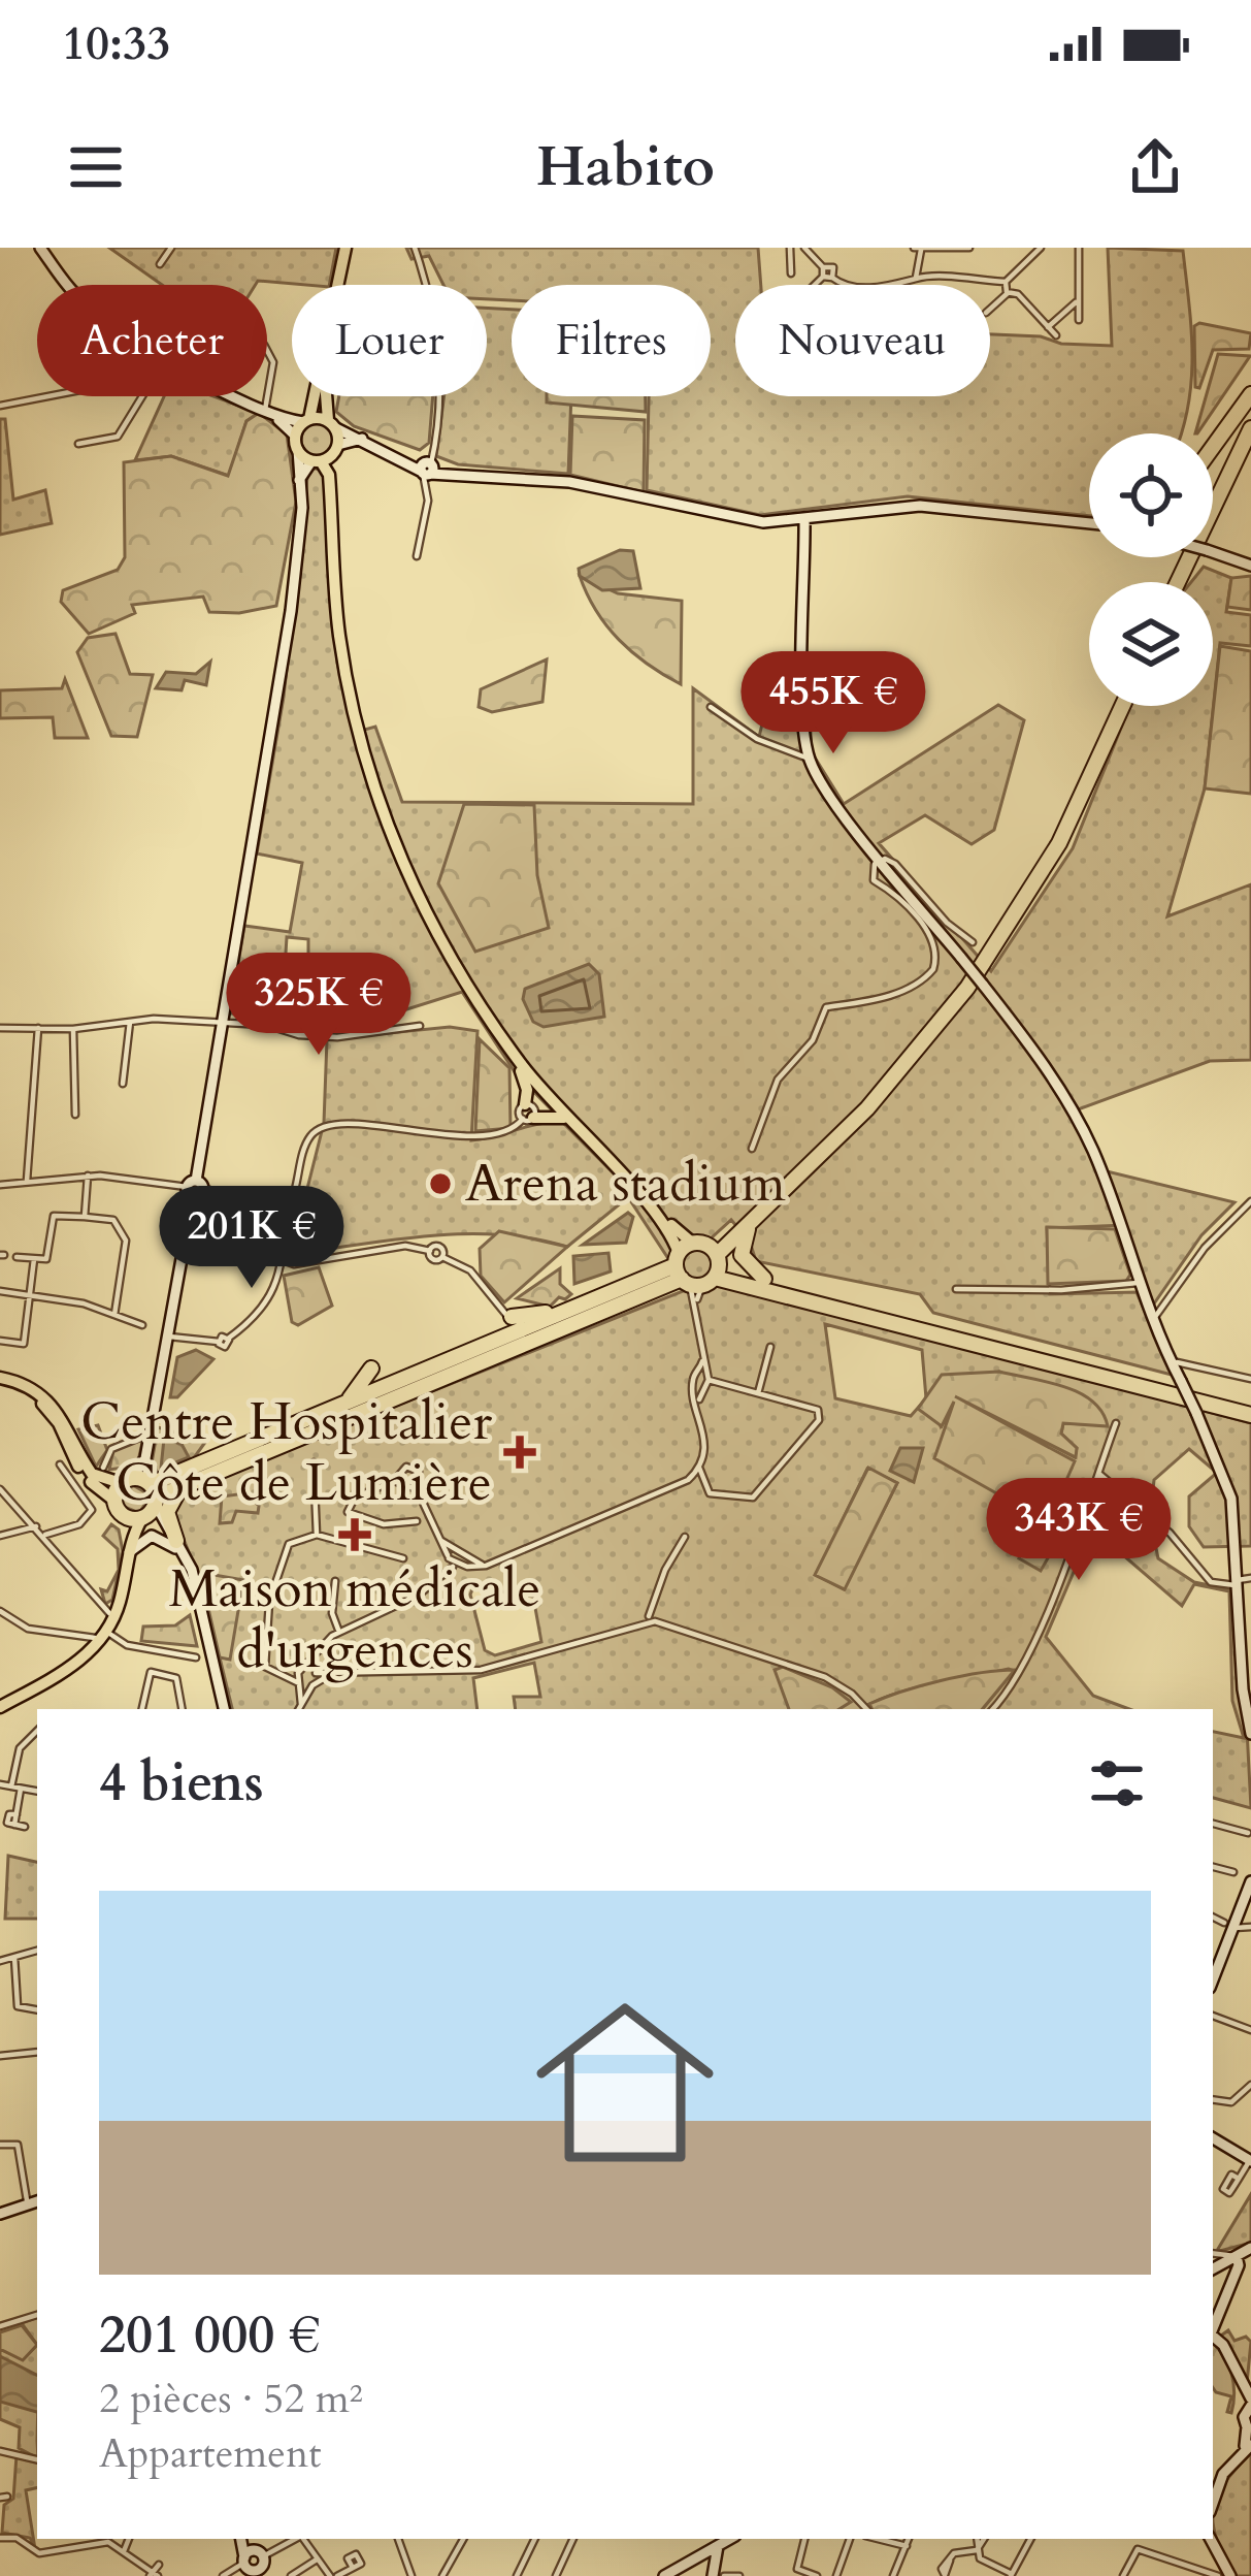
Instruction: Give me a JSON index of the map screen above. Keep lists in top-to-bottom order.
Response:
{
  "places": {
    "other": ["Arena stadium"],
    "health": ["Centre Hospitalier Côte de Lumière", "Maison médicale d'urgences"]
  },
  "page": {
    "status": "10:33",
    "header": "Habito",
    "chip": [
      "Acheter",
      "Louer",
      "Filtres",
      "Nouveau"
    ],
    "price": [
      "455K €",
      "325K €",
      "201K €",
      "343K €"
    ],
    "heading": "4 biens",
    "list": [
      {
        "name": "201 000 €",
        "note": "2 pièces · 52 m² · Appartement"
      }
    ]
  }
}
